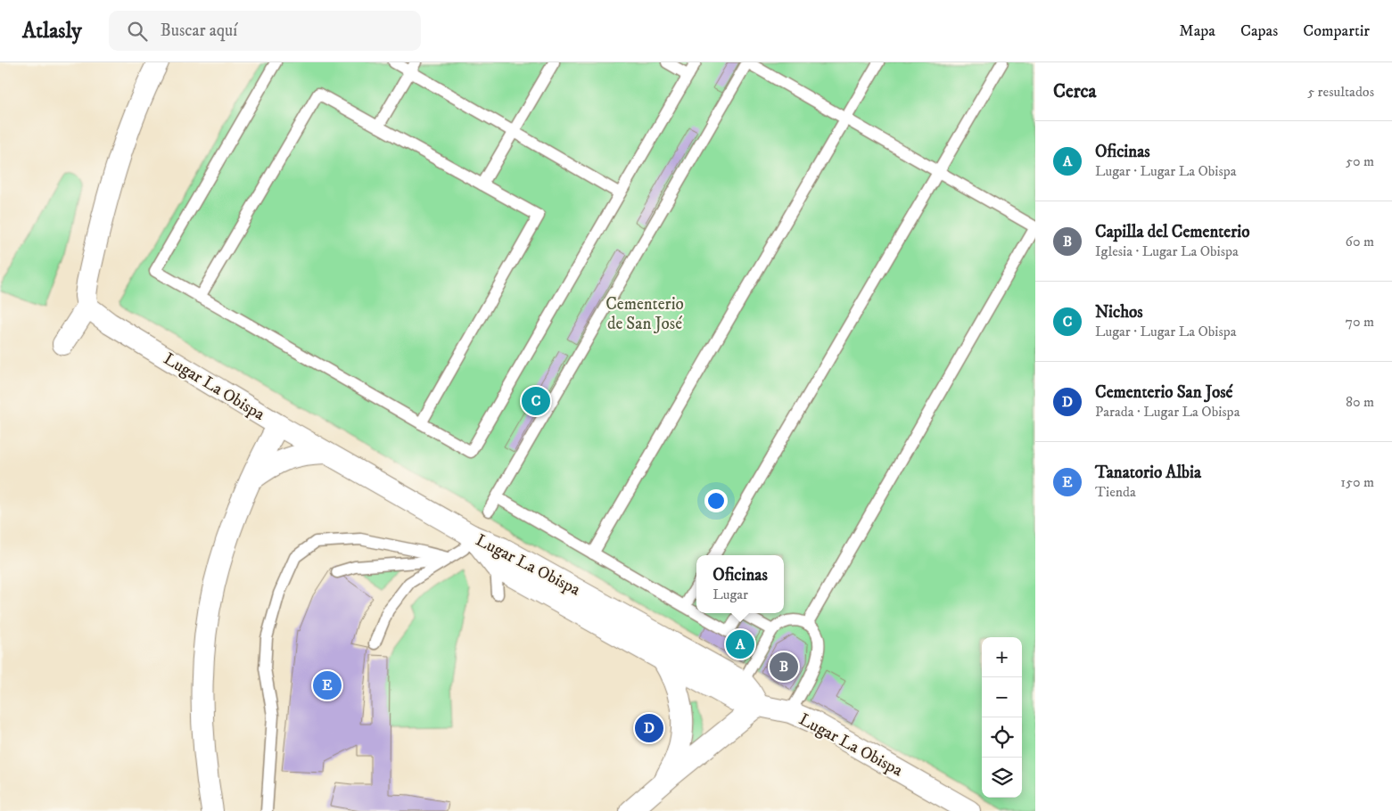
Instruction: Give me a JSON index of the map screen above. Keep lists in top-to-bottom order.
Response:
{
  "streets": {
    "street": ["Lugar La Obispa"]
  },
  "parks": ["Cementerio de San José"],
  "page": {
    "header": "Atlasly",
    "search": "Buscar aquí",
    "nav": ["Mapa", "Capas", "Compartir"],
    "heading": ["Cerca", "5 resultados"],
    "list": [
      {
        "mark": "A",
        "name": "Oficinas",
        "note": "Lugar · Lugar La Obispa",
        "value": "50 m"
      },
      {
        "mark": "B",
        "name": "Capilla del Cementerio",
        "note": "Iglesia · Lugar La Obispa",
        "value": "60 m"
      },
      {
        "mark": "C",
        "name": "Nichos",
        "note": "Lugar · Lugar La Obispa",
        "value": "70 m"
      },
      {
        "mark": "D",
        "name": "Cementerio San José",
        "note": "Parada · Lugar La Obispa",
        "value": "80 m"
      },
      {
        "mark": "E",
        "name": "Tanatorio Albia",
        "note": "Tienda",
        "value": "150 m"
      }
    ],
    "pins": [
      "C",
      "A",
      "B",
      "E",
      "D"
    ],
    "popup": ["Oficinas", "Lugar"],
    "map_buttons": ["+", "−"]
  }
}
